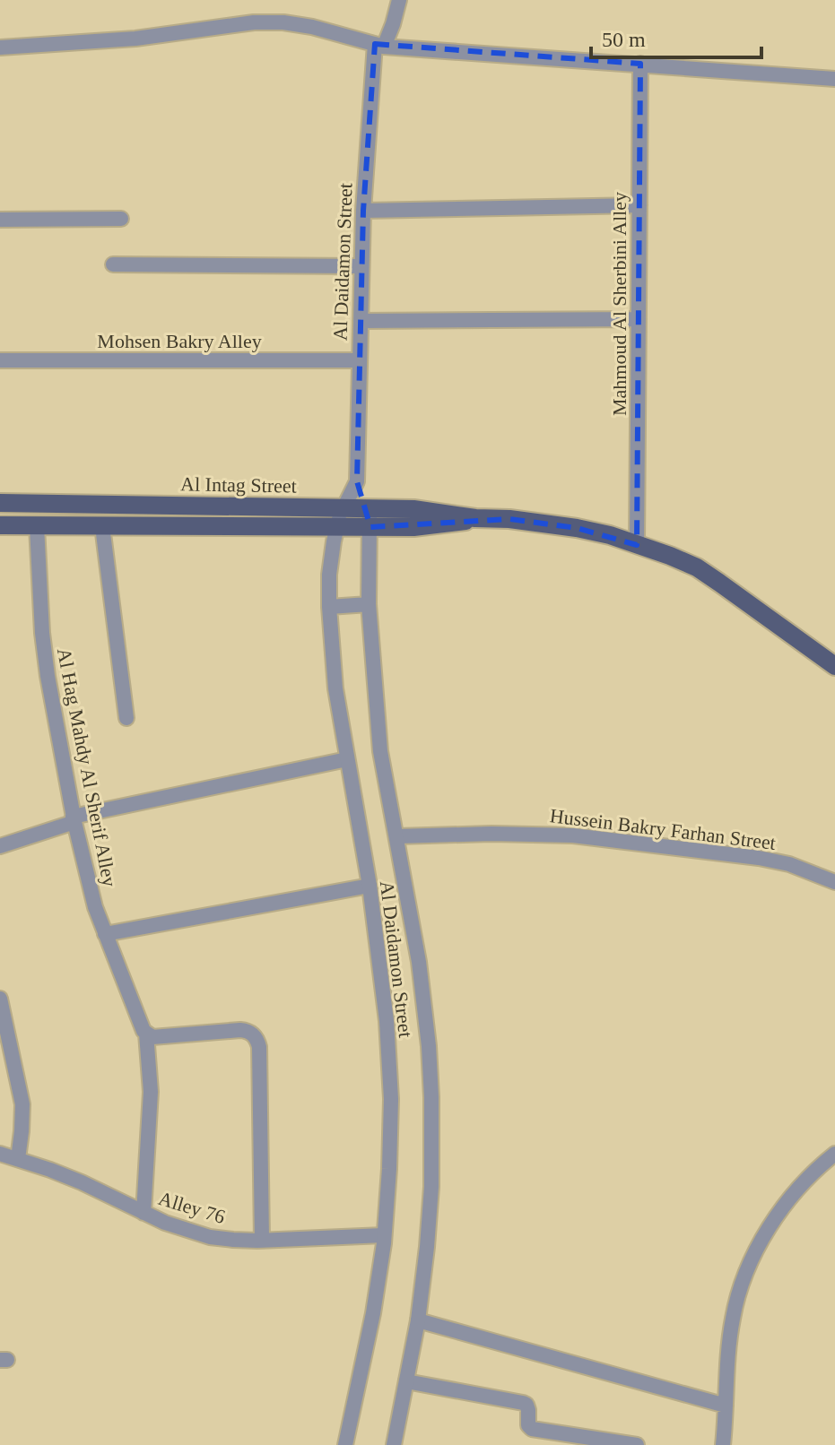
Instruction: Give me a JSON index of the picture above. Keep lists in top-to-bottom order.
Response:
{
  "streets": {
    "main road": ["Al Intag Street"],
    "street": [
      "Al Daidamon Street",
      "Mahmoud Al Sherbini Alley",
      "Mohsen Bakry Alley",
      "Al Hag Mahdy Al Sherif Alley",
      "Hussein Bakry Farhan Street",
      "Alley 76"
    ]
  },
  "crossings": [
    ["Al Daidamon Street", "Mohsen Bakry Alley"],
    ["Al Daidamon Street", "Al Intag Street"],
    ["Al Daidamon Street", "Hussein Bakry Farhan Street"],
    ["Al Daidamon Street", "Alley 76"],
    ["Mahmoud Al Sherbini Alley", "Al Intag Street"],
    ["Al Intag Street", "Al Hag Mahdy Al Sherif Alley"]
  ],
  "scale_bar": "50 m"
}
